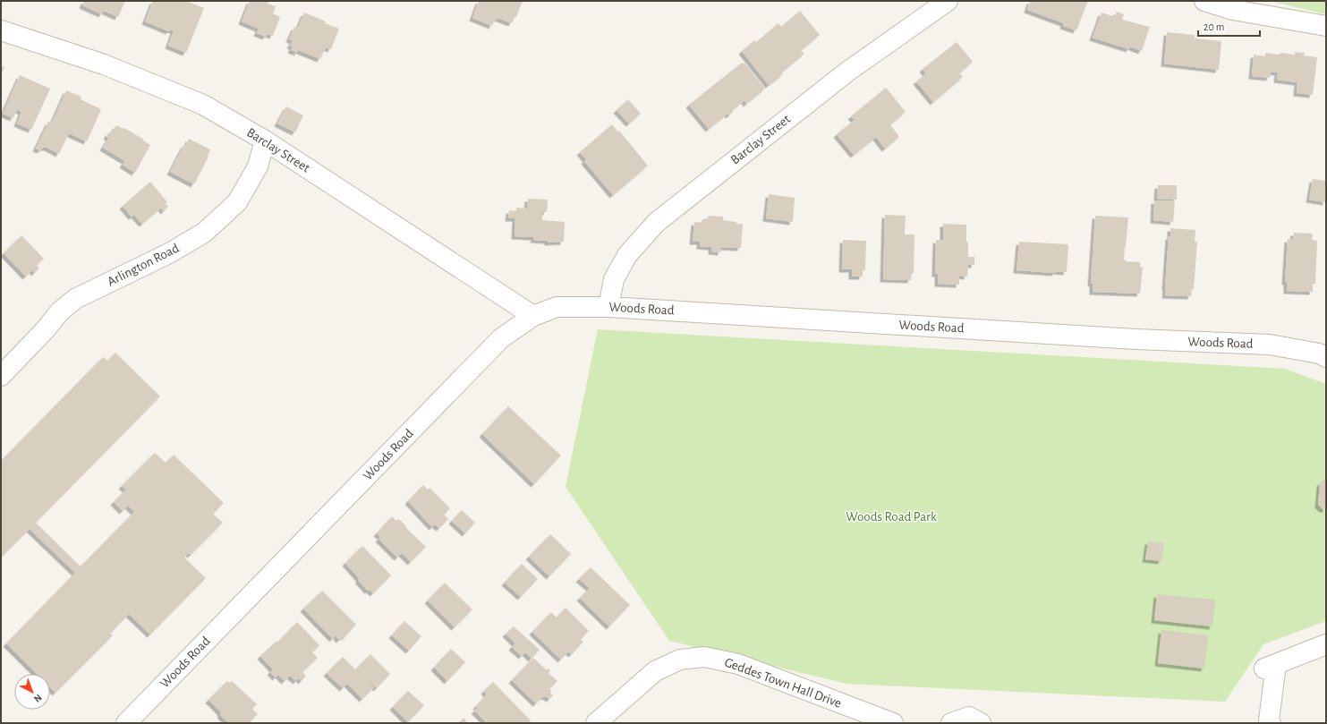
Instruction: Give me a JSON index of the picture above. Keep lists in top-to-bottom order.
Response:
{
  "streets": {
    "street": [
      "Barclay Street",
      "Arlington Road",
      "Woods Road",
      "Geddes Town Hall Drive"
    ]
  },
  "crossings": [
    ["Barclay Street", "Arlington Road"],
    ["Barclay Street", "Woods Road"]
  ],
  "parks": ["Woods Road Park"],
  "scale_bar": "20 m",
  "north": "bottom right"
}
